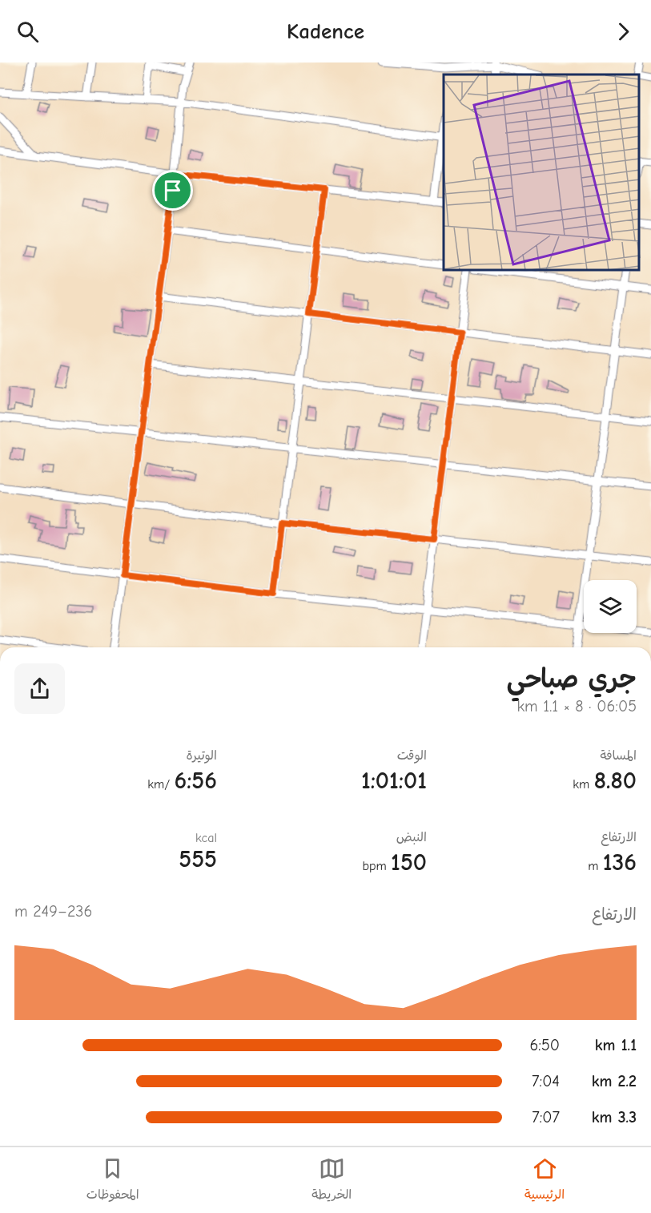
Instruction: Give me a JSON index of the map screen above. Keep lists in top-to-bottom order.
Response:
{
  "page": {
    "header": "Kadence",
    "heading": ["جري صباحي", "06:05 · 8 × 1.1 km"],
    "stats": [
      ["المسافة", "8.80 km"],
      ["الوقت", "1:01:01"],
      ["الوتيرة", "6:56 /km"],
      ["الارتفاع", "136 m"],
      ["النبض", "150 bpm"],
      ["kcal", "555"]
    ],
    "chart": ["الارتفاع", "236–249 m"],
    "list": [
      {
        "name": "1.1 km",
        "note": "6:50"
      },
      {
        "name": "2.2 km",
        "note": "7:04"
      },
      {
        "name": "3.3 km",
        "note": "7:07"
      }
    ],
    "tabs": ["الرئيسية", "الخريطة", "المحفوظات"]
  }
}
